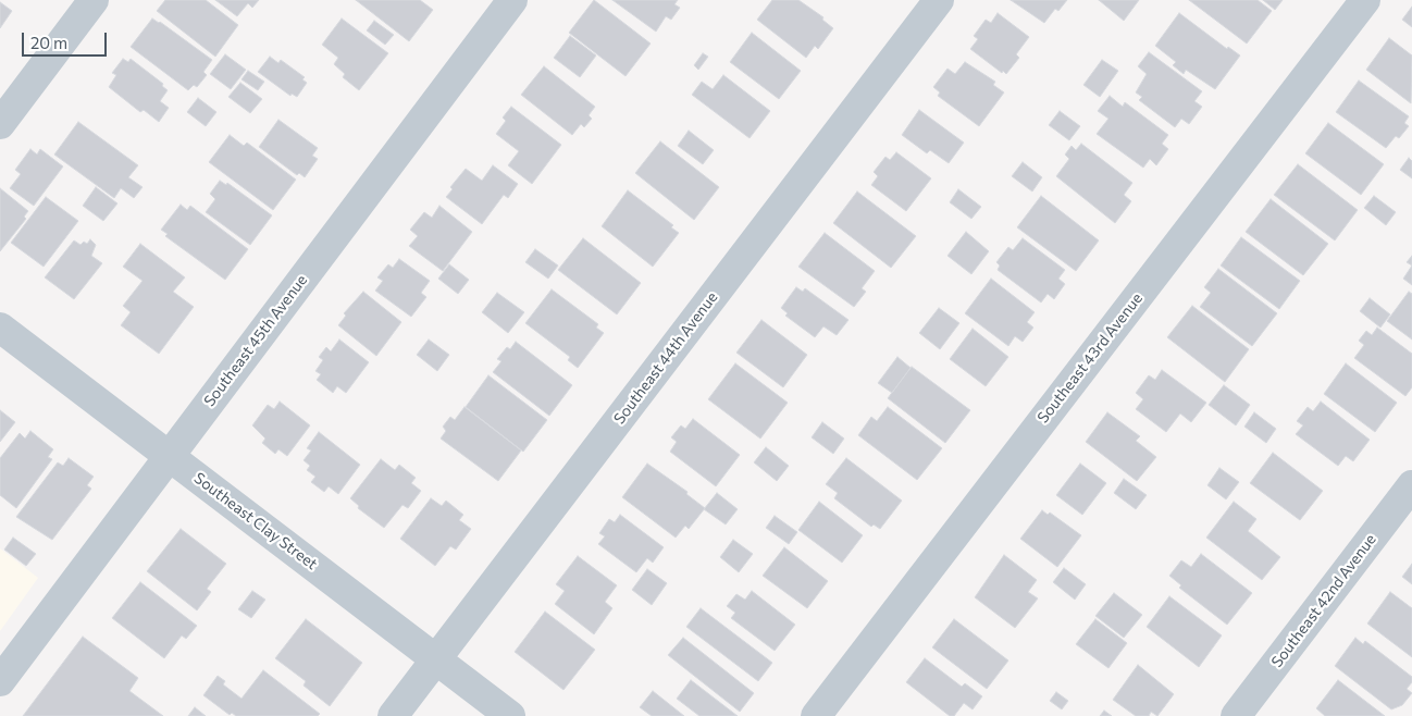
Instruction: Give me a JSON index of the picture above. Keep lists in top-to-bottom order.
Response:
{
  "streets": {
    "street": [
      "Southeast 45th Avenue",
      "Southeast 44th Avenue",
      "Southeast 43rd Avenue",
      "Southeast Clay Street",
      "Southeast 42nd Avenue"
    ]
  },
  "crossings": [
    ["Southeast 45th Avenue", "Southeast Clay Street"],
    ["Southeast 44th Avenue", "Southeast Clay Street"]
  ],
  "scale_bar": "20 m"
}
